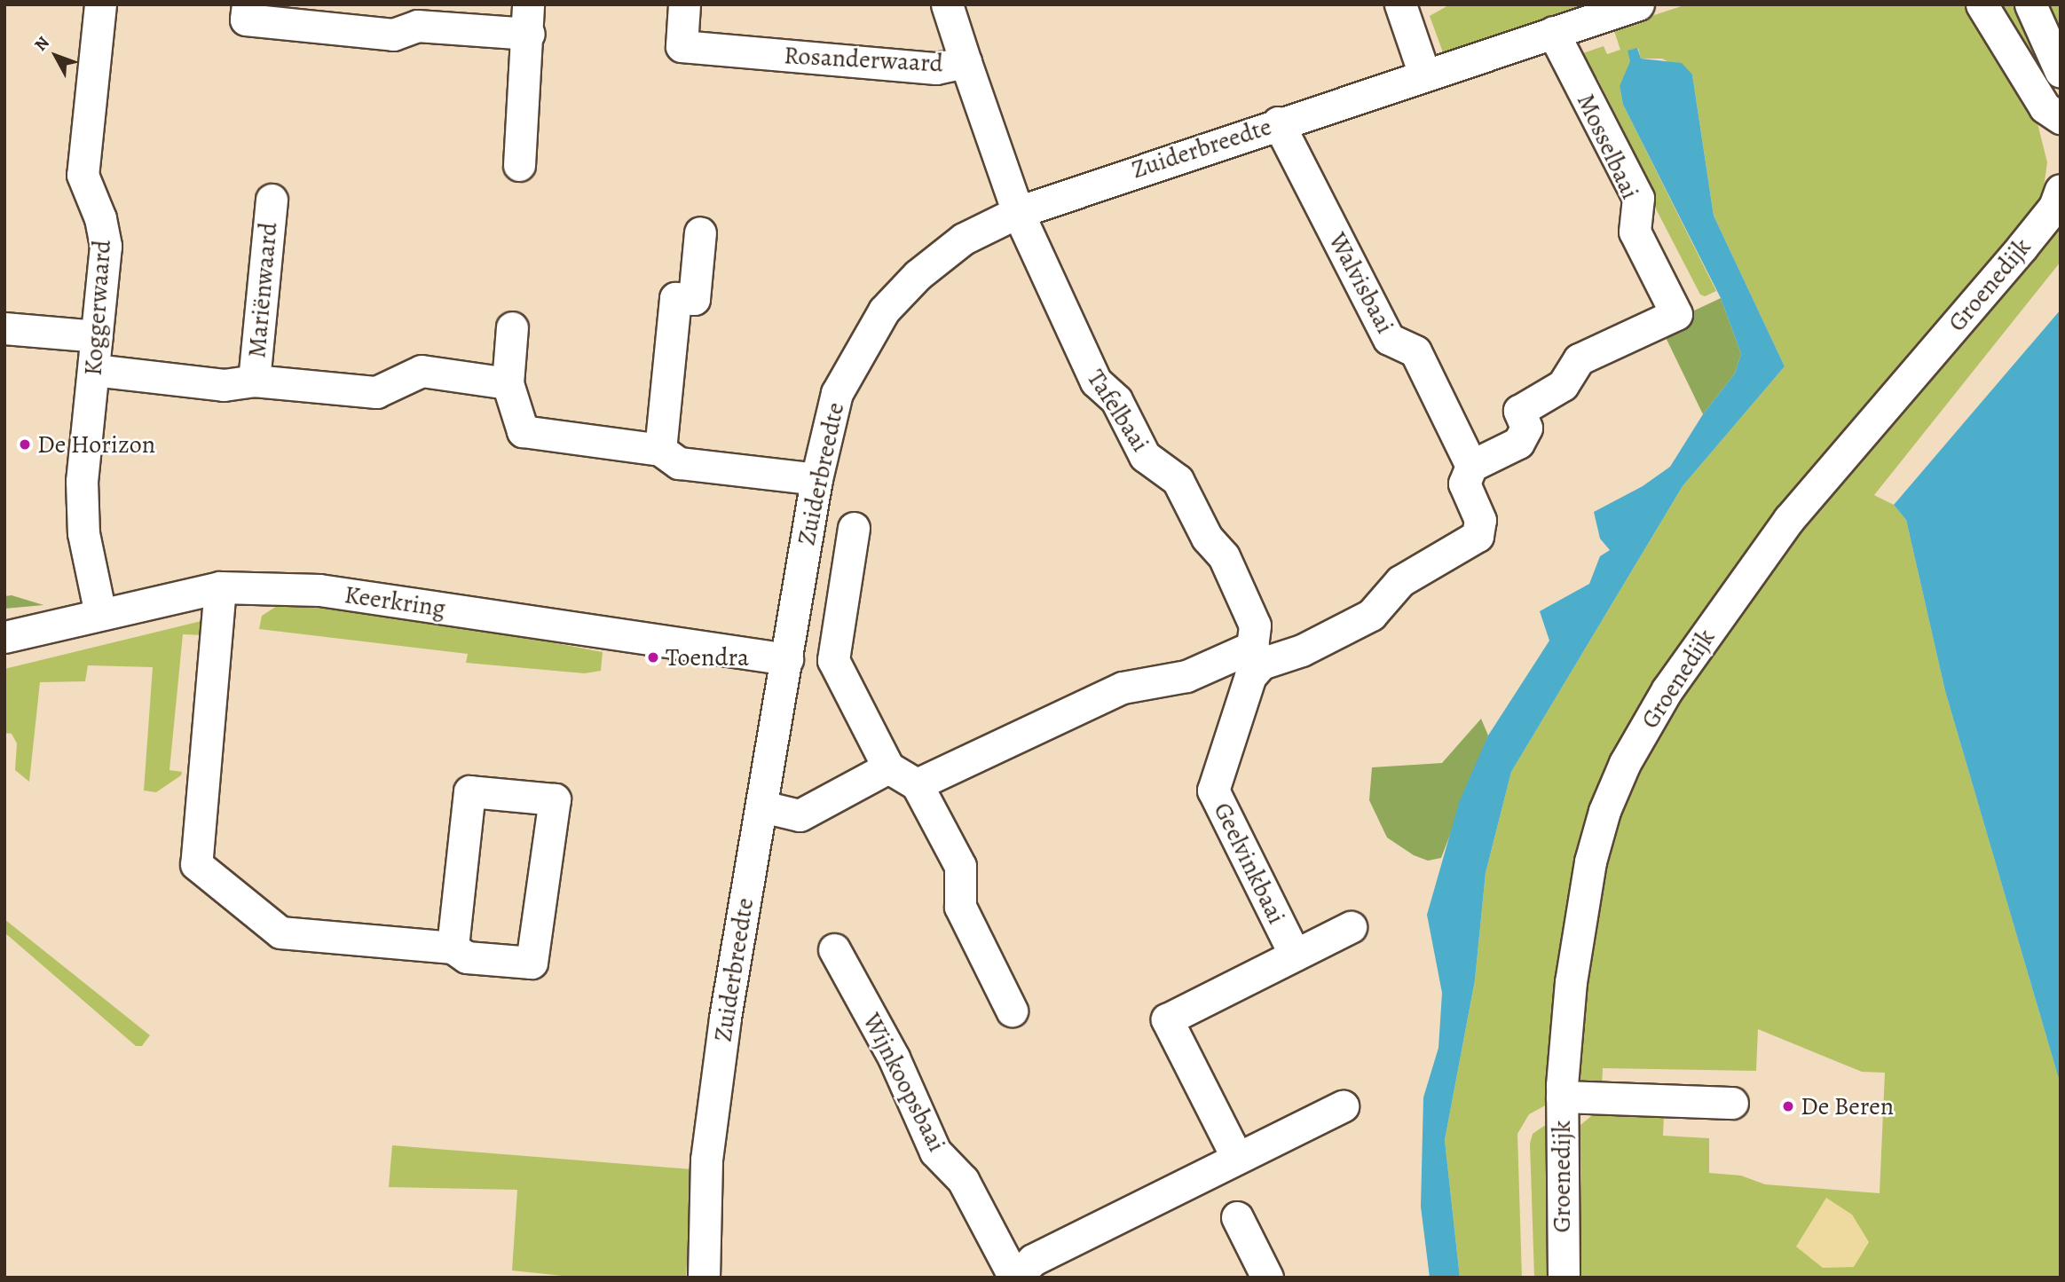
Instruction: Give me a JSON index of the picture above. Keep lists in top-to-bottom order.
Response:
{
  "streets": {
    "street": [
      "Rosanderwaard",
      "Mosselbaai",
      "Zuiderbreedte",
      "Walvisbaai",
      "Groenedijk",
      "Mariënwaard",
      "Koggerwaard",
      "Tafelbaai",
      "Keerkring",
      "Geelvinkbaai",
      "Wijnkoopsbaai"
    ]
  },
  "crossings": [
    ["Rosanderwaard", "Zuiderbreedte"],
    ["Rosanderwaard", "Tafelbaai"],
    ["Mosselbaai", "Zuiderbreedte"],
    ["Mosselbaai", "Walvisbaai"],
    ["Zuiderbreedte", "Walvisbaai"],
    ["Zuiderbreedte", "Tafelbaai"],
    ["Zuiderbreedte", "Keerkring"],
    ["Mariënwaard", "Koggerwaard"],
    ["Koggerwaard", "Keerkring"],
    ["Tafelbaai", "Geelvinkbaai"]
  ],
  "places": ["De Horizon", "Toendra", "De Beren"],
  "north": "top left"
}
